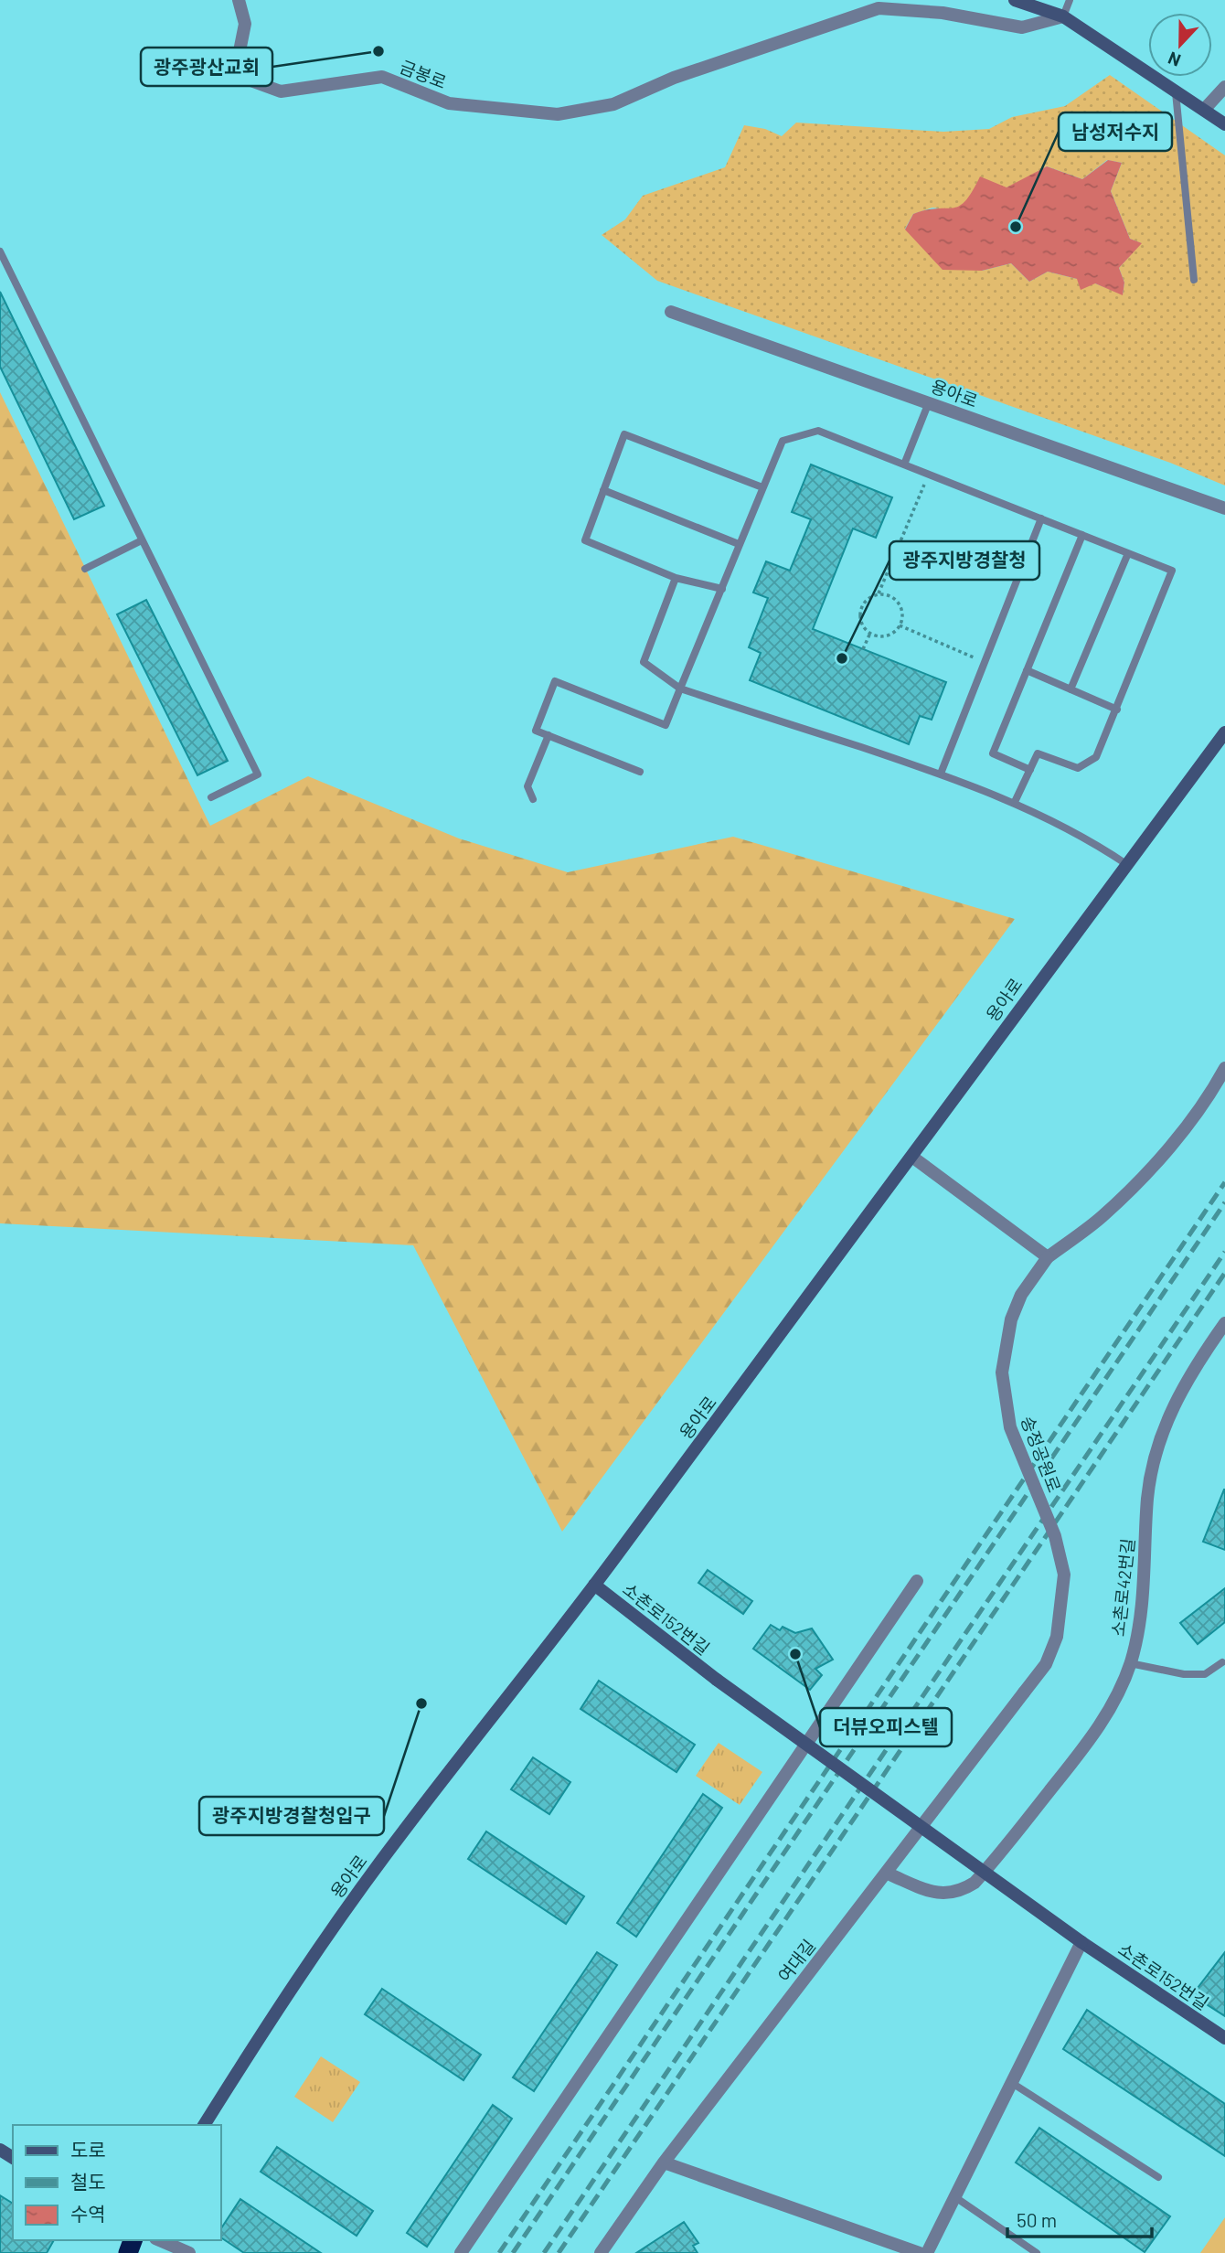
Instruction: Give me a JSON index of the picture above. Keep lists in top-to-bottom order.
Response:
{
  "streets": {
    "street": [
      "금봉로",
      "용아로",
      "송정공원로",
      "소촌로42번길",
      "소촌로152번길",
      "여대길"
    ]
  },
  "crossings": [
    ["용아로", "소촌로152번길"],
    ["송정공원로", "여대길"],
    ["소촌로42번길", "여대길"]
  ],
  "places": [
    "광주광산교회",
    "남성저수지",
    "광주지방경찰청",
    "더뷰오피스텔",
    "광주지방경찰청입구"
  ],
  "legend": ["도로", "철도", "수역"],
  "scale_bar": "50 m",
  "north": "bottom"
}
